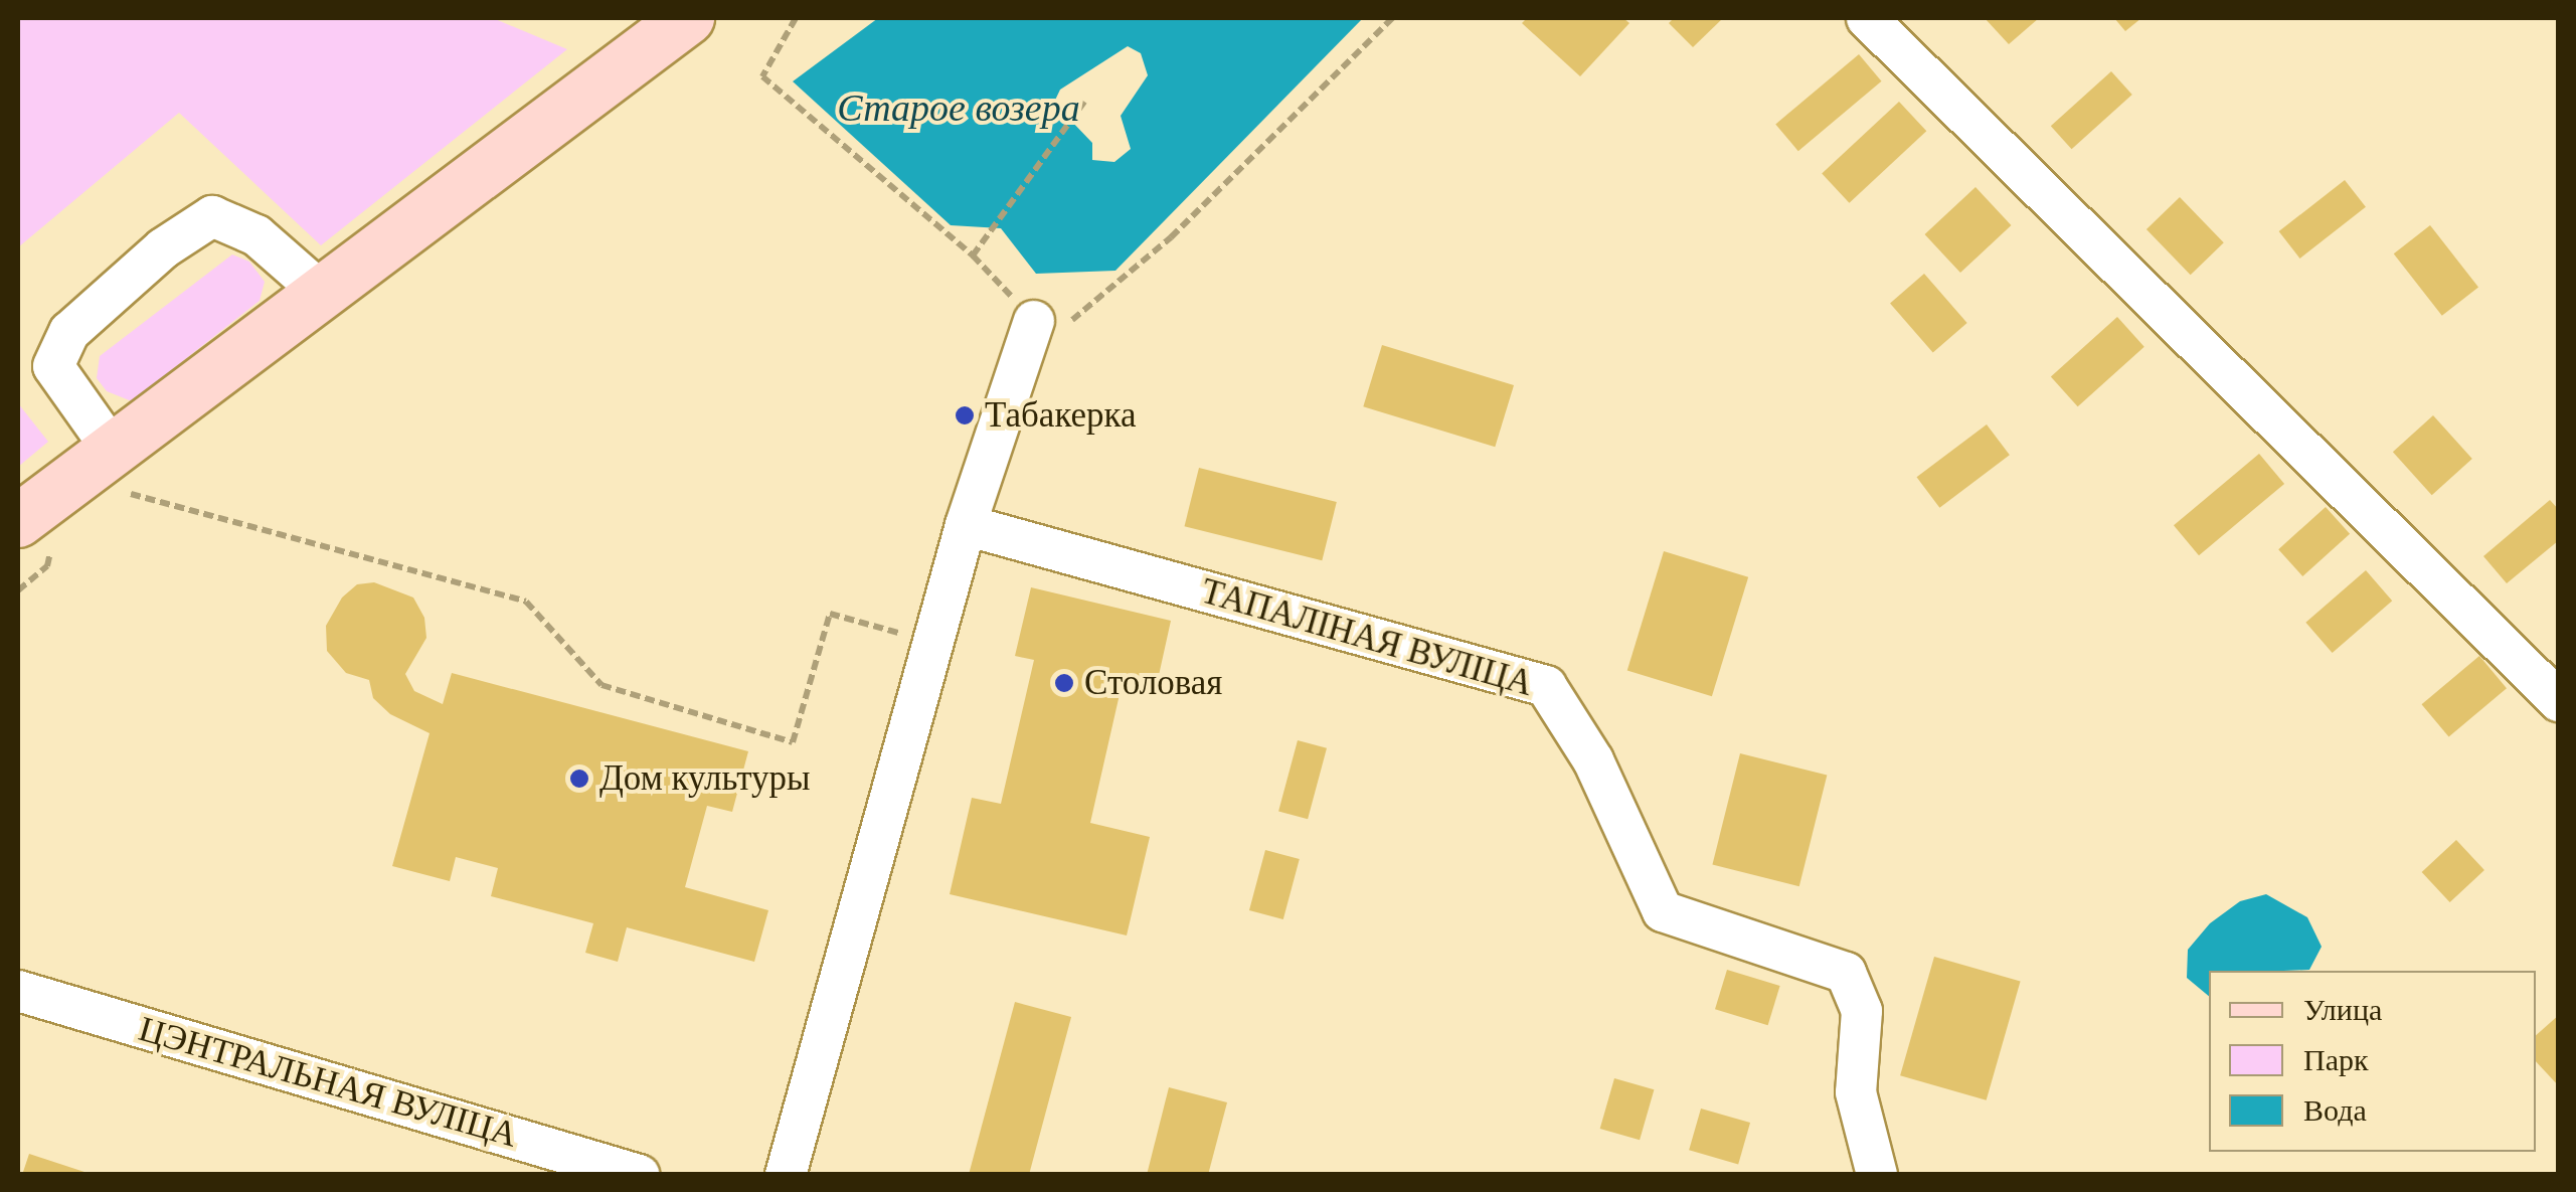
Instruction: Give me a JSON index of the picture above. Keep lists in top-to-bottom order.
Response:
{
  "streets": {
    "street": ["ТАПАЛІНАЯ ВУЛІЦА", "ЦЭНТРАЛЬНАЯ ВУЛІЦА"]
  },
  "water": ["Старое возера"],
  "places": ["Табакерка", "Столовая", "Дом культуры"],
  "legend": ["Улица", "Парк", "Вода"]
}
